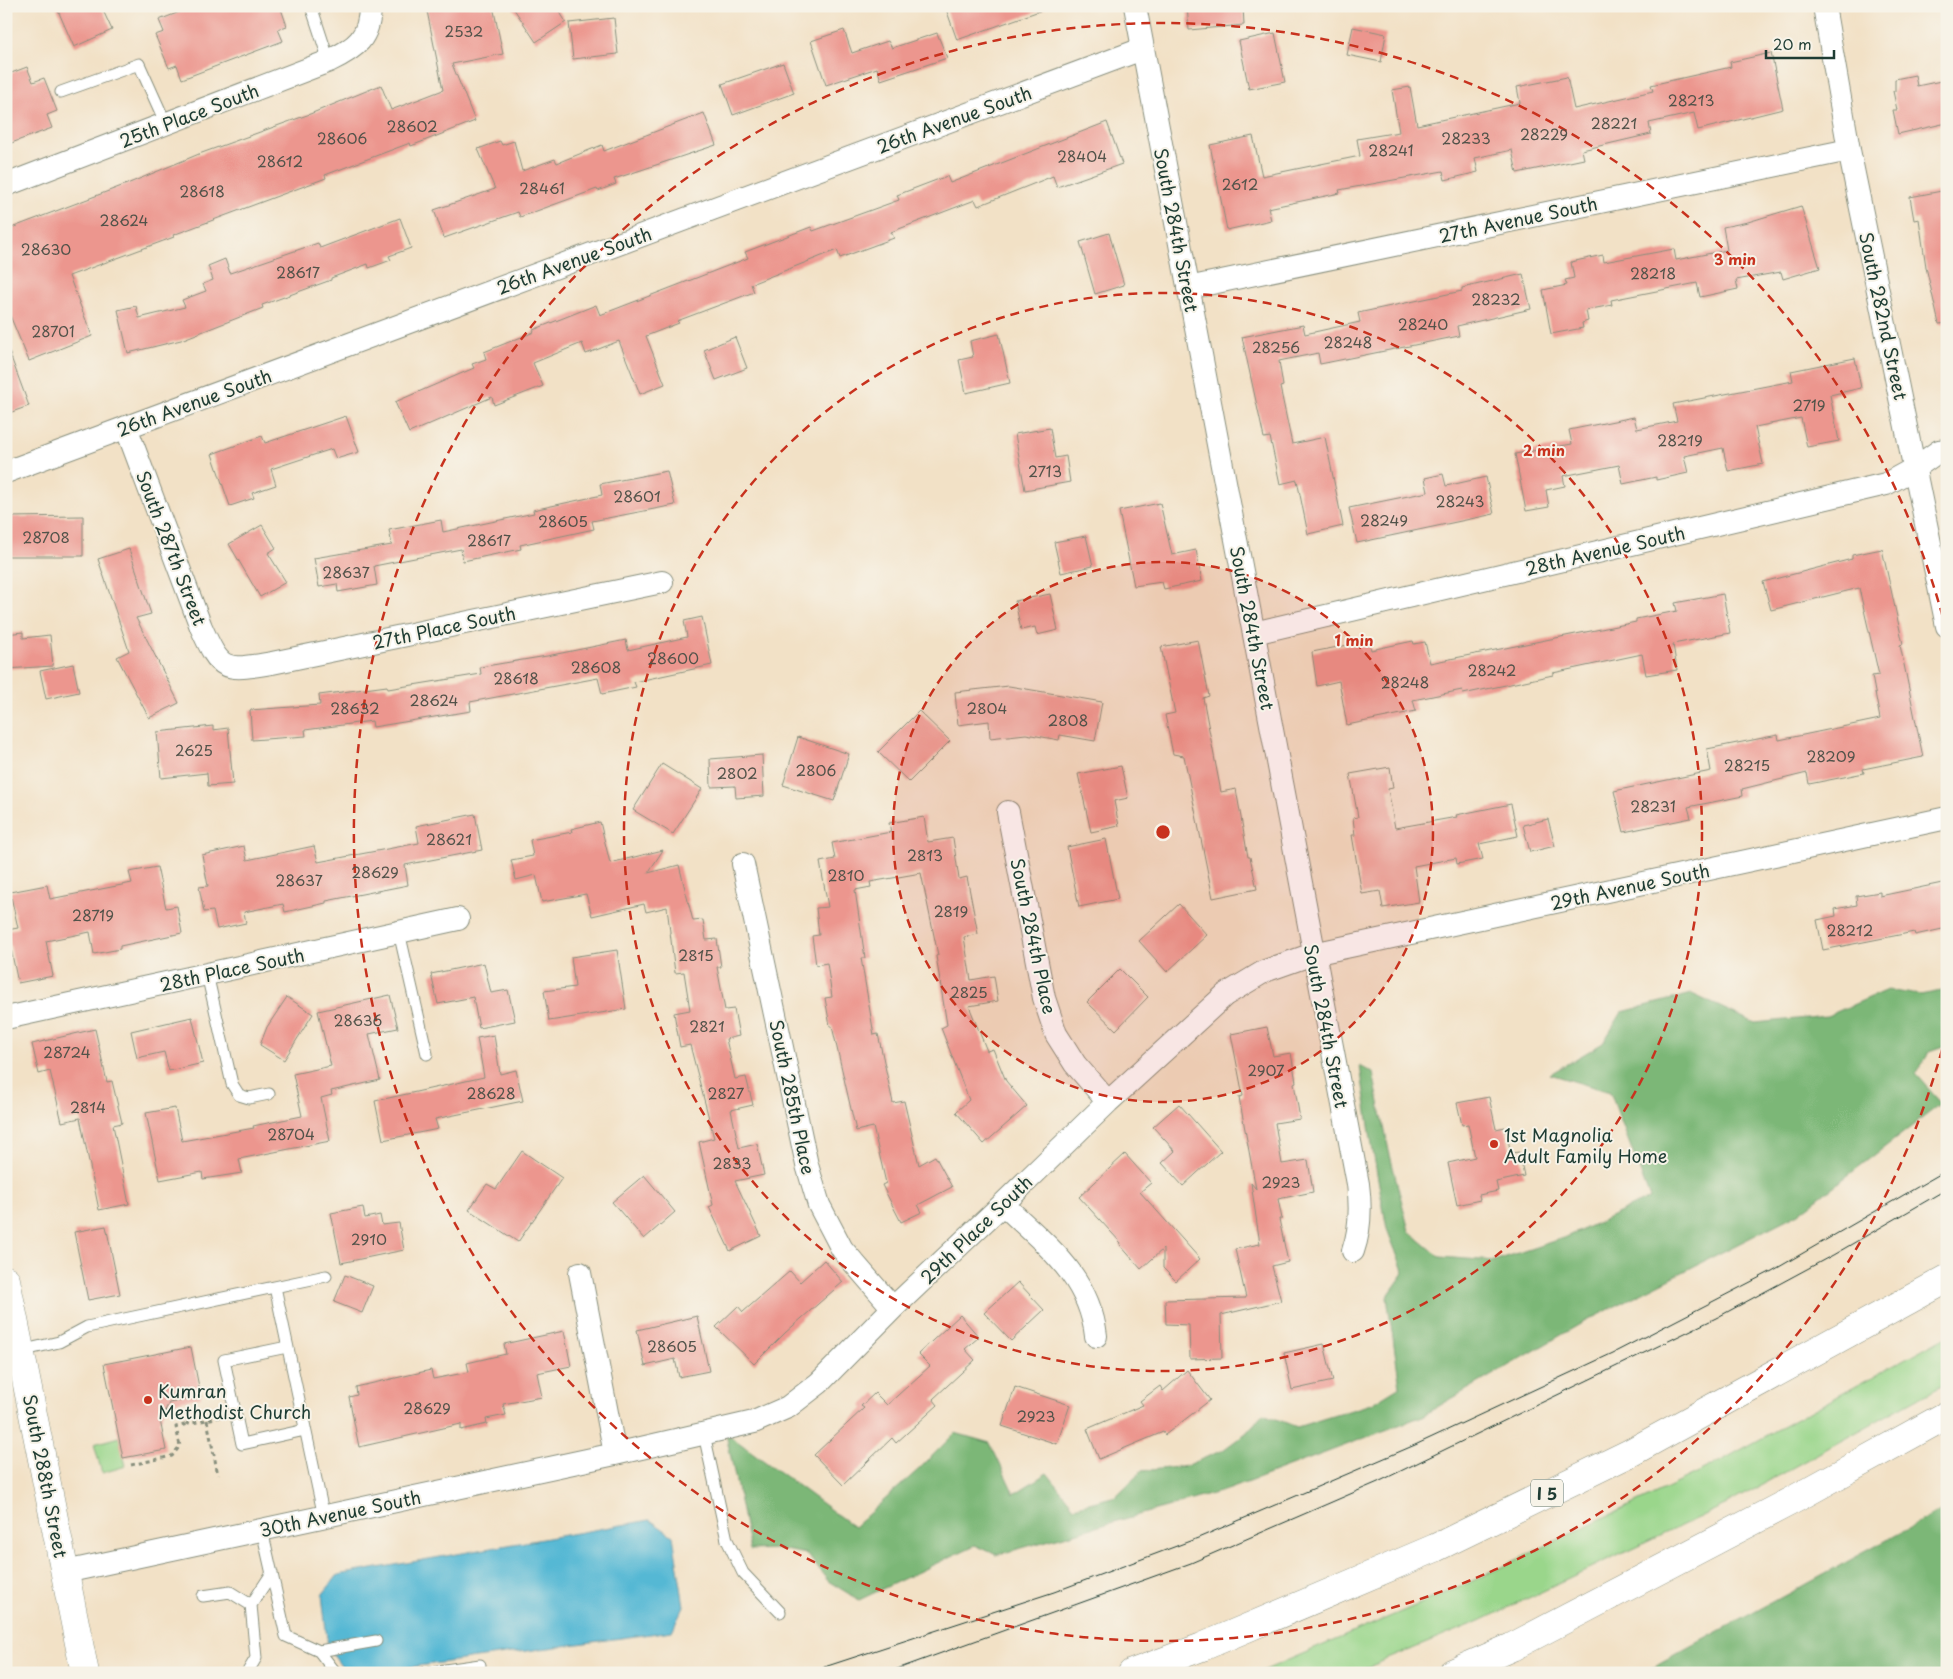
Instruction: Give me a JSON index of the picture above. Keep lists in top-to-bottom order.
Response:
{
  "streets": {
    "main road": ["South 288th Street", "I 5"],
    "street": [
      "25th Place South",
      "26th Avenue South",
      "27th Avenue South",
      "South 284th Street",
      "South 282nd Street",
      "South 287th Street",
      "28th Avenue South",
      "27th Place South",
      "29th Avenue South",
      "South 284th Place",
      "28th Place South",
      "South 285th Place",
      "29th Place South",
      "30th Avenue South"
    ]
  },
  "crossings": [
    ["26th Avenue South", "South 284th Street"],
    ["26th Avenue South", "South 287th Street"],
    ["27th Avenue South", "South 284th Street"],
    ["27th Avenue South", "South 282nd Street"],
    ["South 284th Street", "28th Avenue South"],
    ["South 284th Street", "29th Avenue South"],
    ["South 284th Street", "29th Place South"],
    ["South 282nd Street", "28th Avenue South"],
    ["South 287th Street", "27th Place South"],
    ["29th Avenue South", "29th Place South"],
    ["South 284th Place", "29th Place South"],
    ["South 285th Place", "29th Place South"],
    ["29th Place South", "30th Avenue South"],
    ["South 288th Street", "30th Avenue South"]
  ],
  "places": ["1st Magnolia Adult Family Home", "Kumran Methodist Church"],
  "house_numbers": [
    "2532",
    "28213",
    "28221",
    "28602",
    "28229",
    "28606",
    "28233",
    "28241",
    "28404",
    "28612",
    "2612",
    "28461",
    "28618",
    "28624",
    "28630",
    "28617",
    "28218",
    "28232",
    "28240",
    "28701",
    "28248",
    "28256",
    "2719",
    "28219",
    "2713",
    "28601",
    "28243",
    "28249",
    "28605",
    "28708",
    "28617",
    "28637",
    "28600",
    "28608",
    "28242",
    "28618",
    "28248",
    "28624",
    "28632",
    "2804",
    "2808",
    "2625",
    "28209",
    "28215",
    "2806",
    "2802",
    "28231",
    "28621",
    "2813",
    "28629",
    "2810",
    "28637",
    "2819",
    "28719",
    "28212",
    "2815",
    "2825",
    "28636",
    "2821",
    "28724",
    "2907",
    "28628",
    "2827",
    "2814",
    "28704",
    "2833",
    "2923",
    "2910",
    "28605",
    "28629",
    "2923"
  ],
  "scale_bar": "20 m",
  "rings": ["3 min", "2 min", "1 min"]
}
